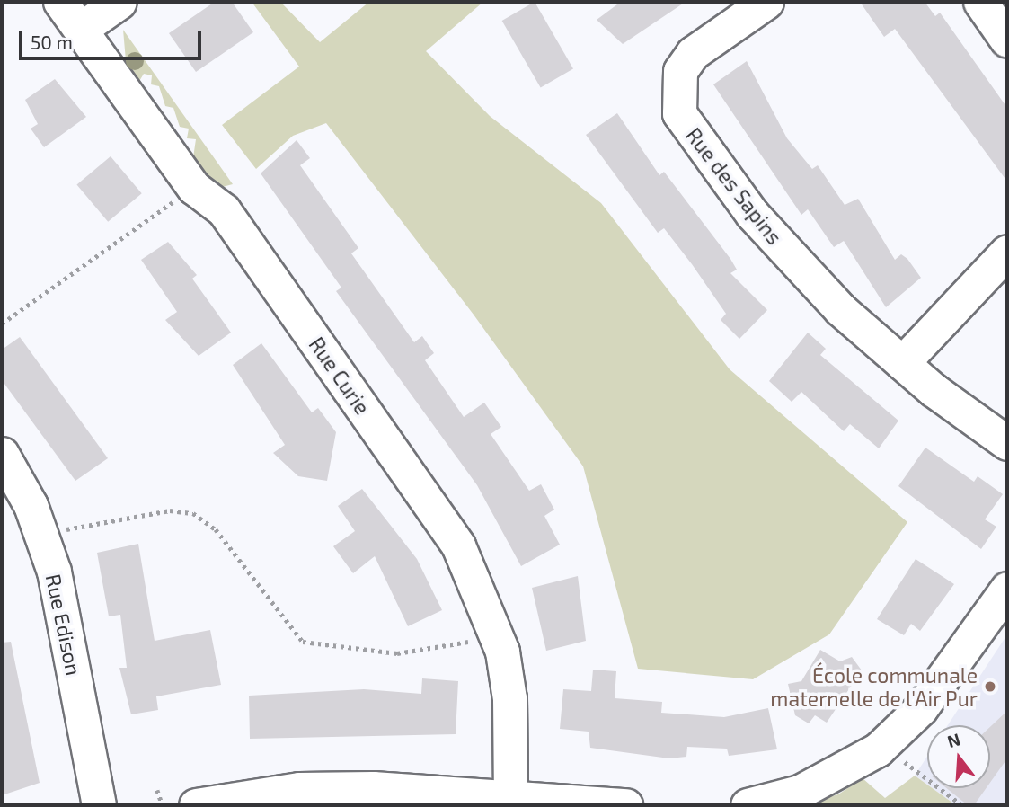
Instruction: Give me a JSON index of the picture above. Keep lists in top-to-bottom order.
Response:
{
  "streets": {
    "street": ["Rue des Sapins", "Rue Curie", "Rue Edison"]
  },
  "places": ["École communale maternelle de l'Air Pur"],
  "scale_bar": "50 m",
  "north": "top"
}
